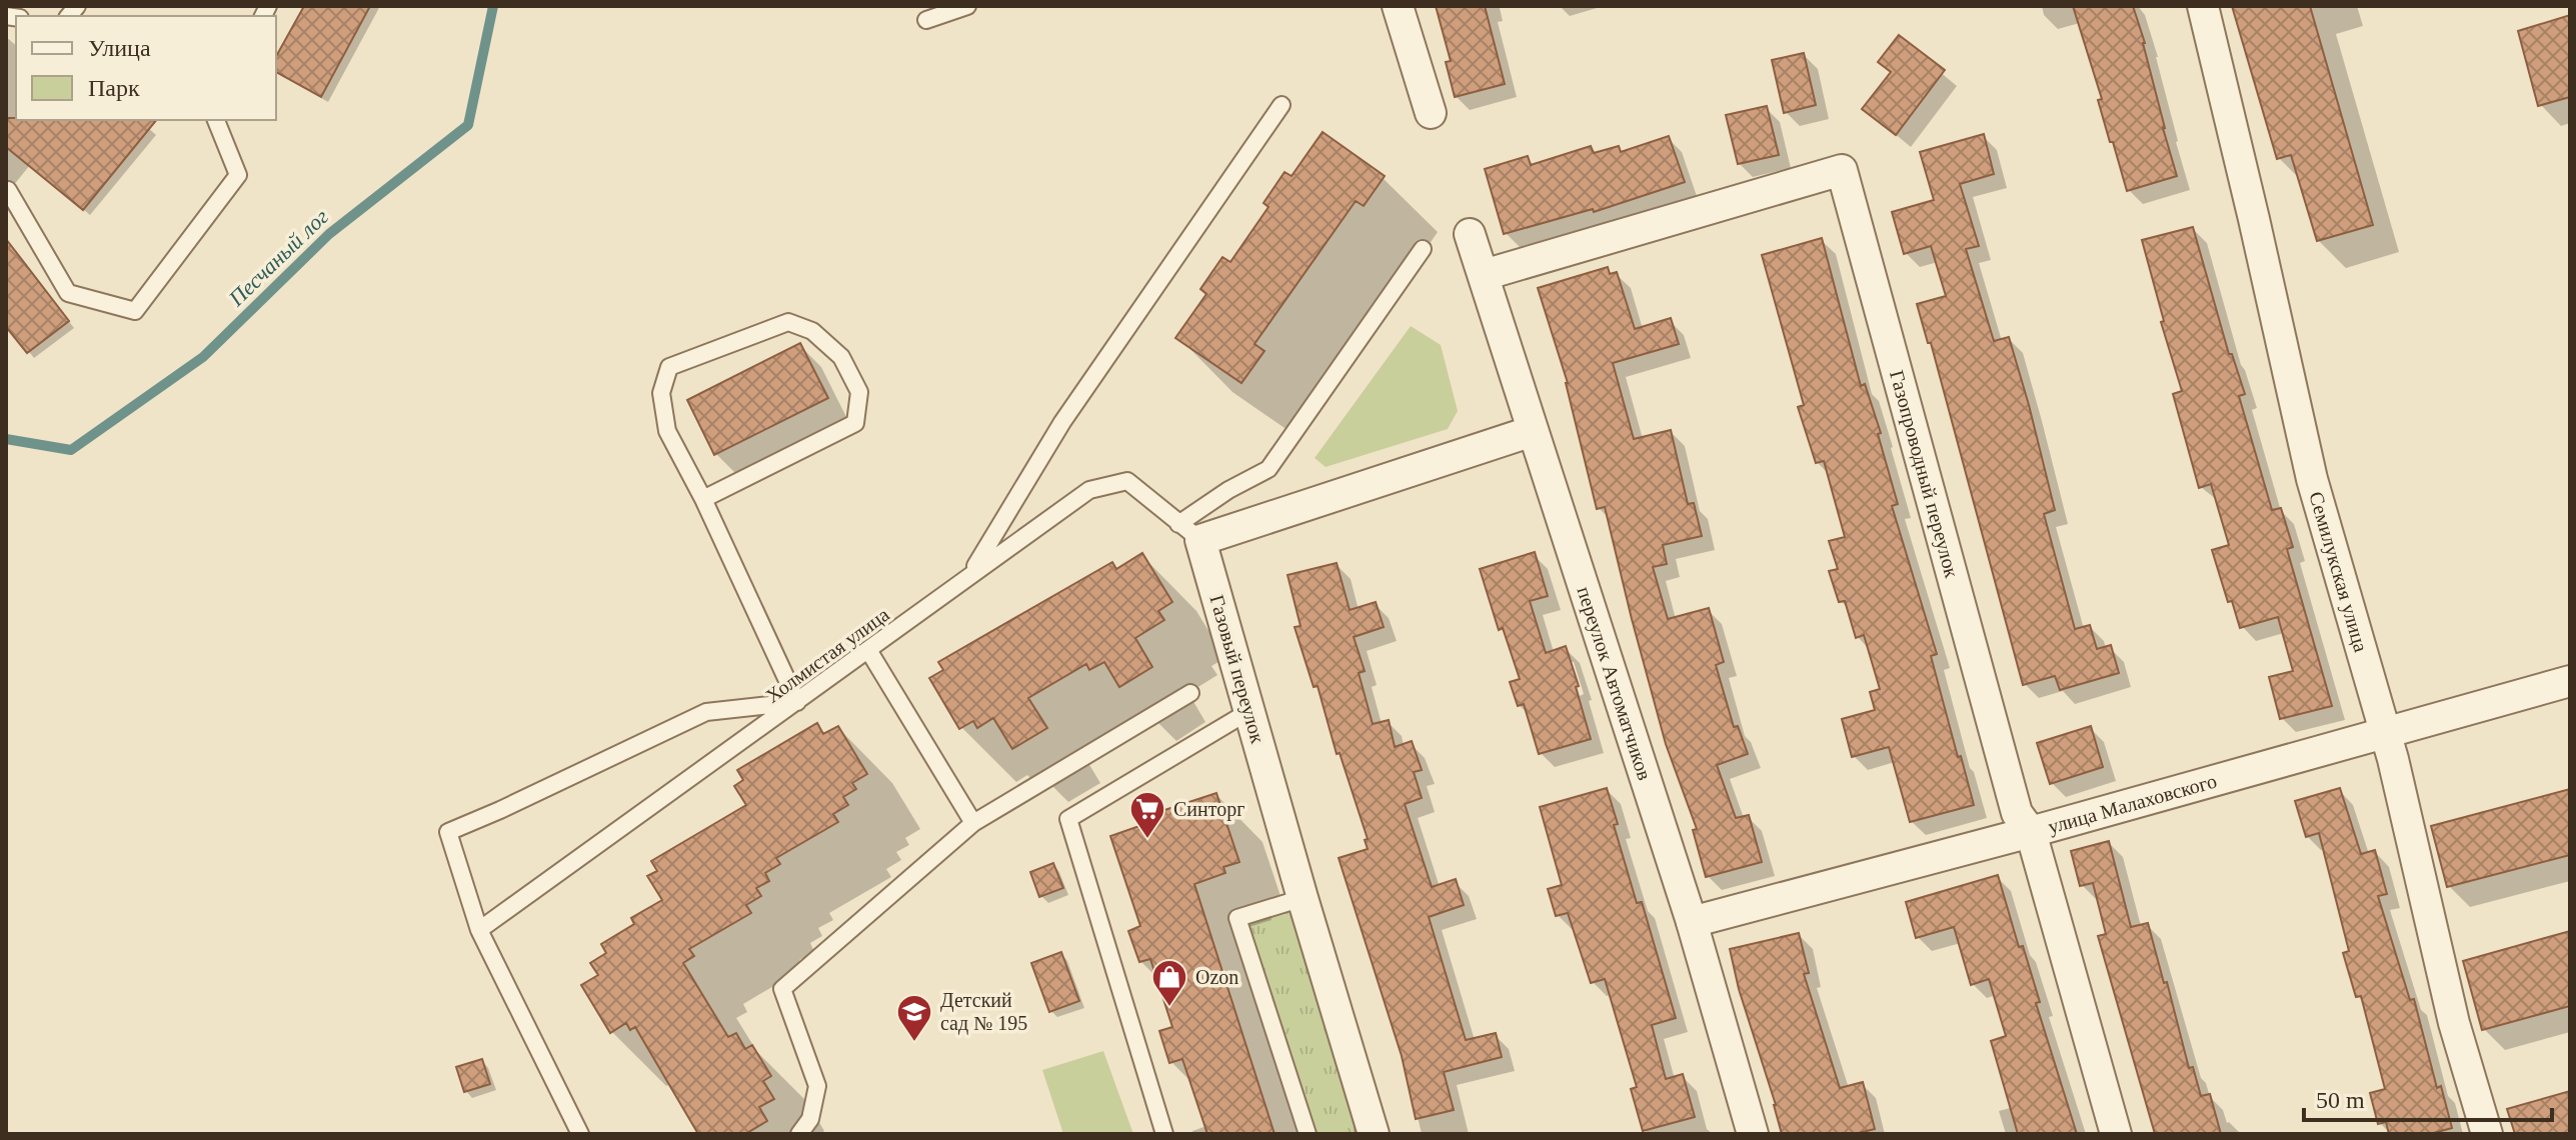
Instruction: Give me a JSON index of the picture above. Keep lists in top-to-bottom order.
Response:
{
  "streets": {
    "street": [
      "Газопроводный переулок",
      "Семилукская улица",
      "Газовый переулок",
      "переулок Автоматчиков",
      "улица Малаховского"
    ],
    "lane": ["Холмистая улица"]
  },
  "crossings": [
    ["Газопроводный переулок", "переулок Автоматчиков"],
    ["Газопроводный переулок", "улица Малаховского"],
    ["Семилукская улица", "улица Малаховского"],
    ["Холмистая улица", "Газовый переулок"],
    ["переулок Автоматчиков", "улица Малаховского"]
  ],
  "water": ["Песчаный лог"],
  "places": {
    "supermarket": ["Синторг"],
    "shop": ["Ozon"],
    "school or university": ["Детский сад № 195"]
  },
  "legend": ["Улица", "Парк"],
  "scale_bar": "50 m"
}
